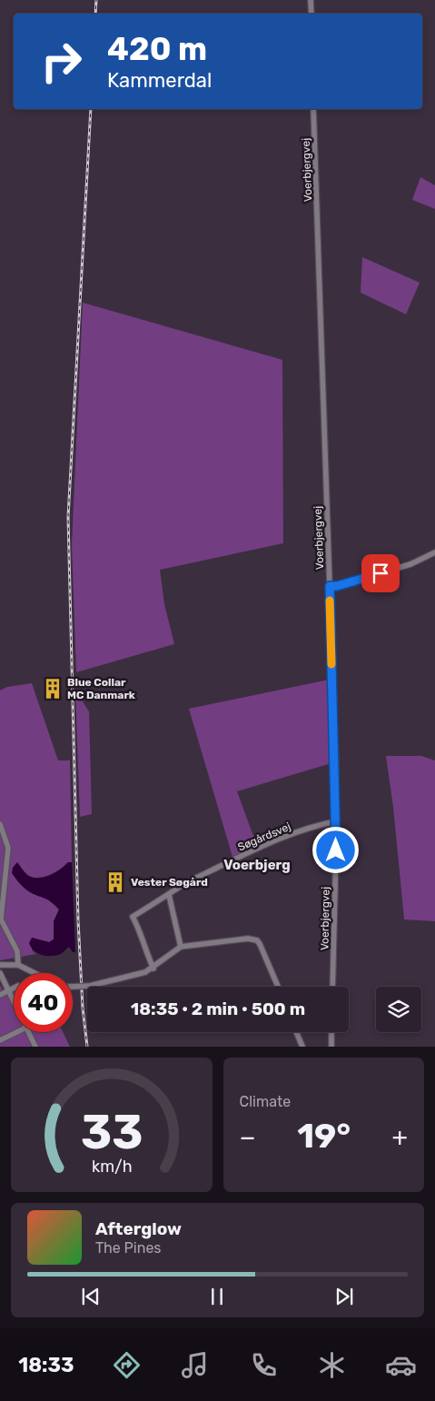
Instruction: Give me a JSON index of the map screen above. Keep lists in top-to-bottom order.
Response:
{
  "streets": {
    "street": ["Voerbjergvej", "Søgårdsvej"]
  },
  "crossings": [
    ["Voerbjergvej", "Søgårdsvej"]
  ],
  "districts": ["Voerbjerg"],
  "places": {
    "building": ["Blue Collar MC Danmark", "Vester Søgård"]
  },
  "page": {
    "turn": ["420 m", "Kammerdal"],
    "limit": "40",
    "trip": "18:35 · 2 min · 500 m",
    "tile": "Climate",
    "heat": ["−", "19°", "+"],
    "song": ["Afterglow", "The Pines"],
    "tabs": "18:33",
    "gauge": ["33", "km/h"]
  }
}
